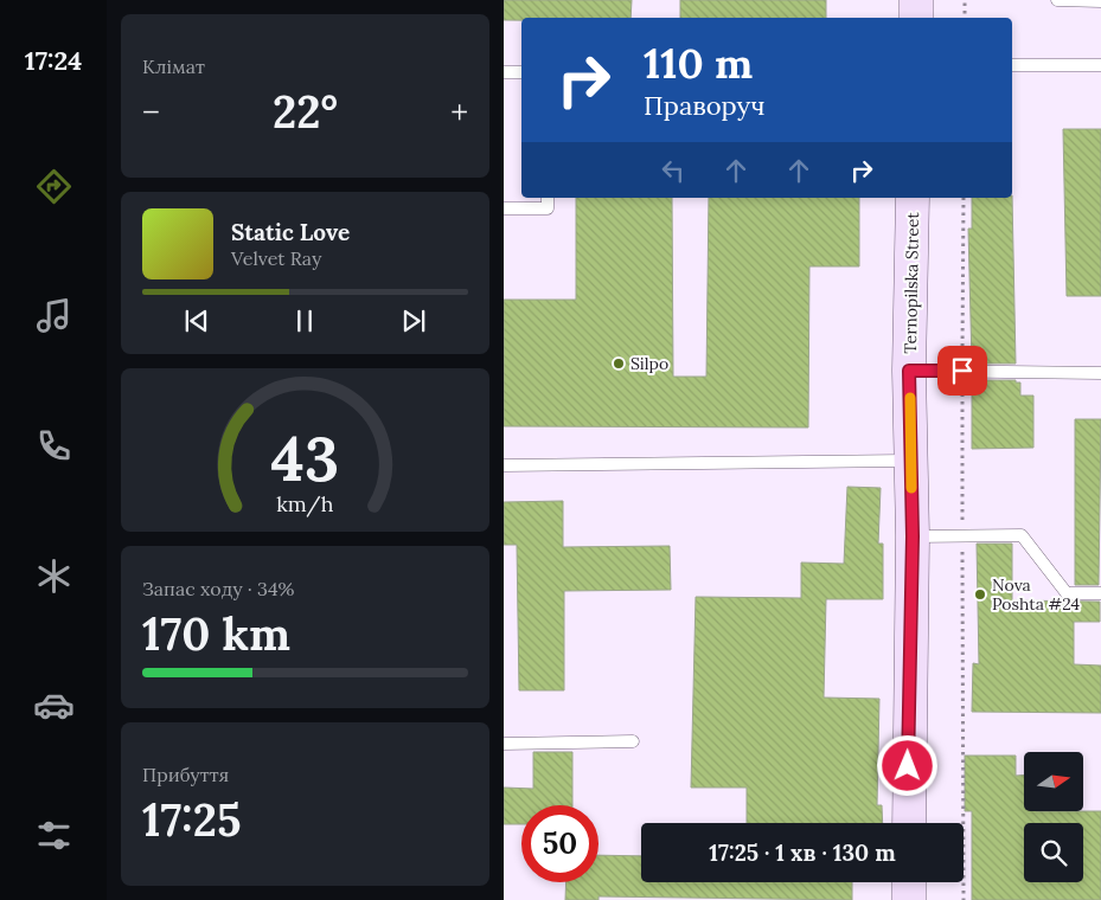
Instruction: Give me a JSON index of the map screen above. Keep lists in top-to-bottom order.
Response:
{
  "streets": {
    "main road": ["Ternopilska Street"]
  },
  "places": ["Silpo", "Nova Poshta #24"],
  "north": "right",
  "page": {
    "tabs": "17:24",
    "tile": [
      "Клімат",
      ["Запас ходу · 34%", "170 km"],
      ["Прибуття", "17:25"]
    ],
    "turn": ["110 m", "Праворуч"],
    "heat": ["−", "22°", "+"],
    "song": ["Static Love", "Velvet Ray"],
    "limit": "50",
    "trip": "17:25 · 1 хв · 130 m",
    "gauge": ["43", "km/h"]
  }
}
